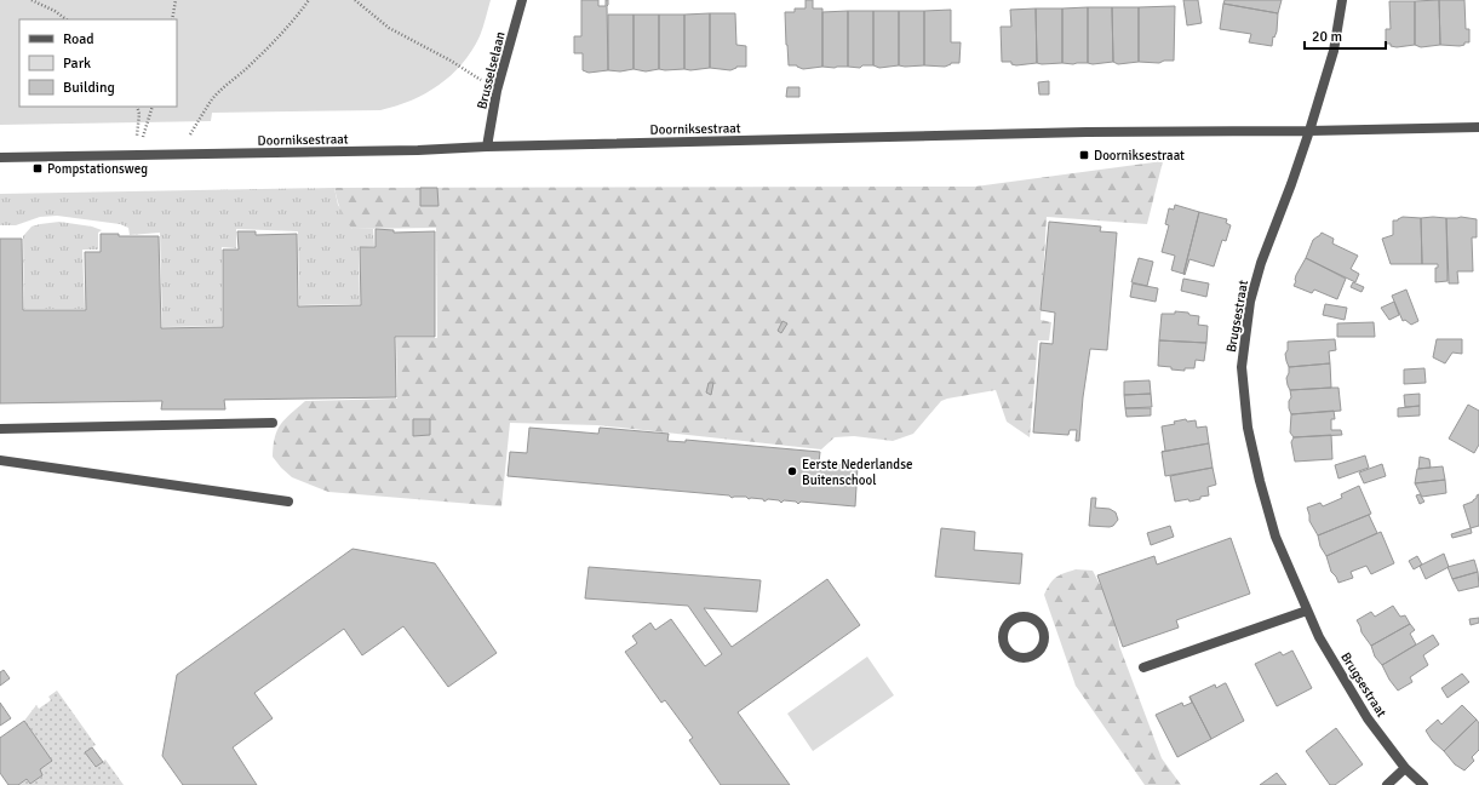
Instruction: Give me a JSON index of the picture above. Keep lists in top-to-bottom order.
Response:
{
  "streets": {
    "street": ["Brusselselaan", "Doorniksestraat", "Brugsestraat"]
  },
  "crossings": [
    ["Brusselselaan", "Doorniksestraat"],
    ["Doorniksestraat", "Brugsestraat"]
  ],
  "places": {
    "transit": ["Doorniksestraat", "Pompstationsweg"],
    "other": ["Eerste Nederlandse Buitenschool"]
  },
  "legend": ["Road", "Park", "Building"],
  "scale_bar": "20 m"
}
